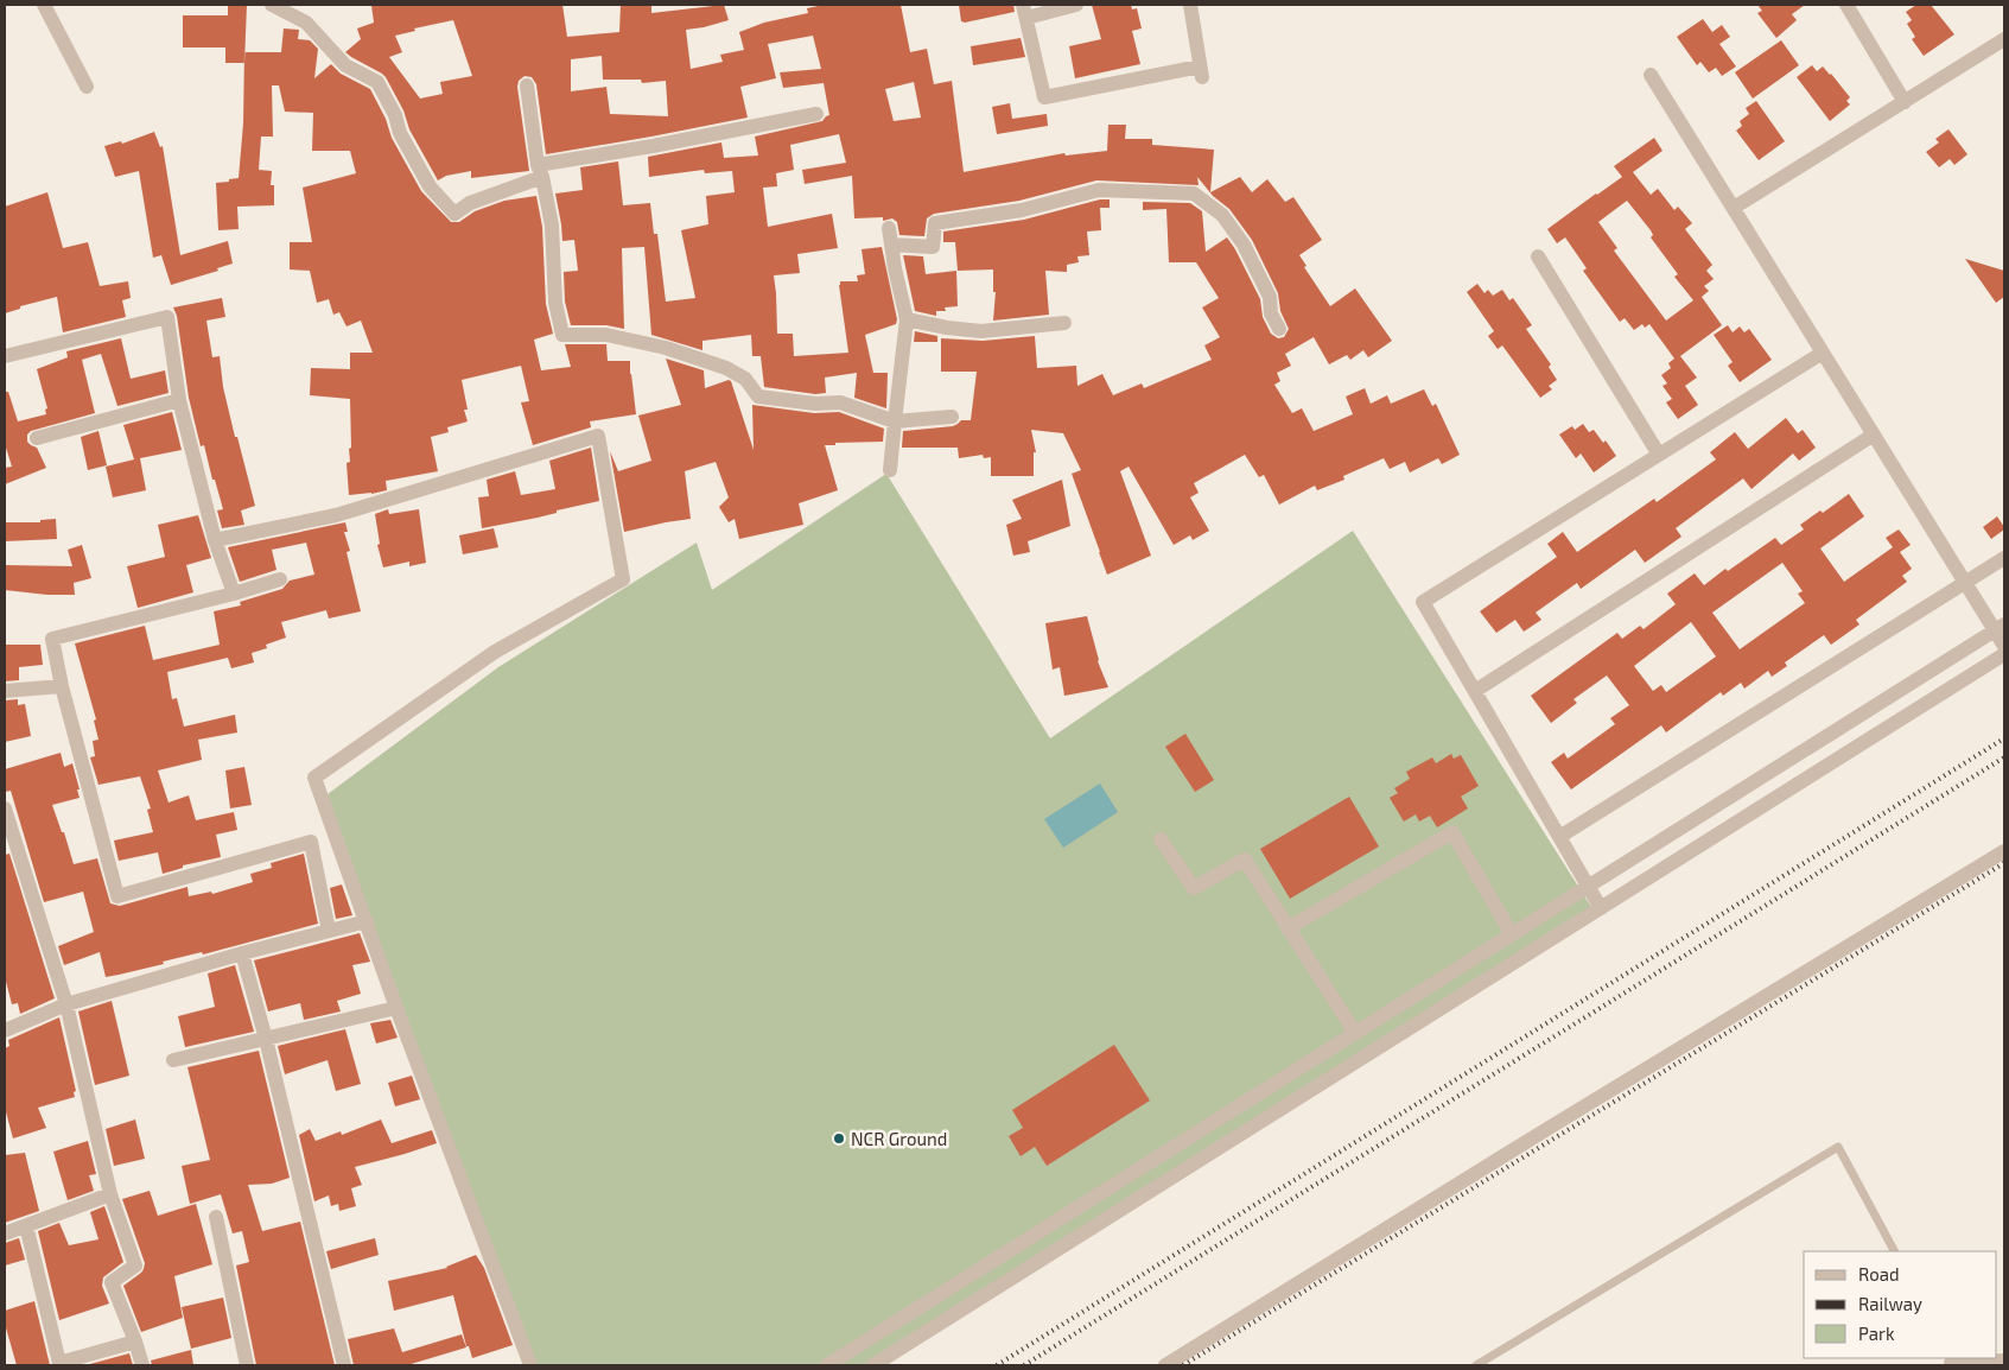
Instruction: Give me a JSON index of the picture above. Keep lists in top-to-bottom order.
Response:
{
  "places": ["NCR Ground"],
  "legend": ["Road", "Railway", "Park"]
}
